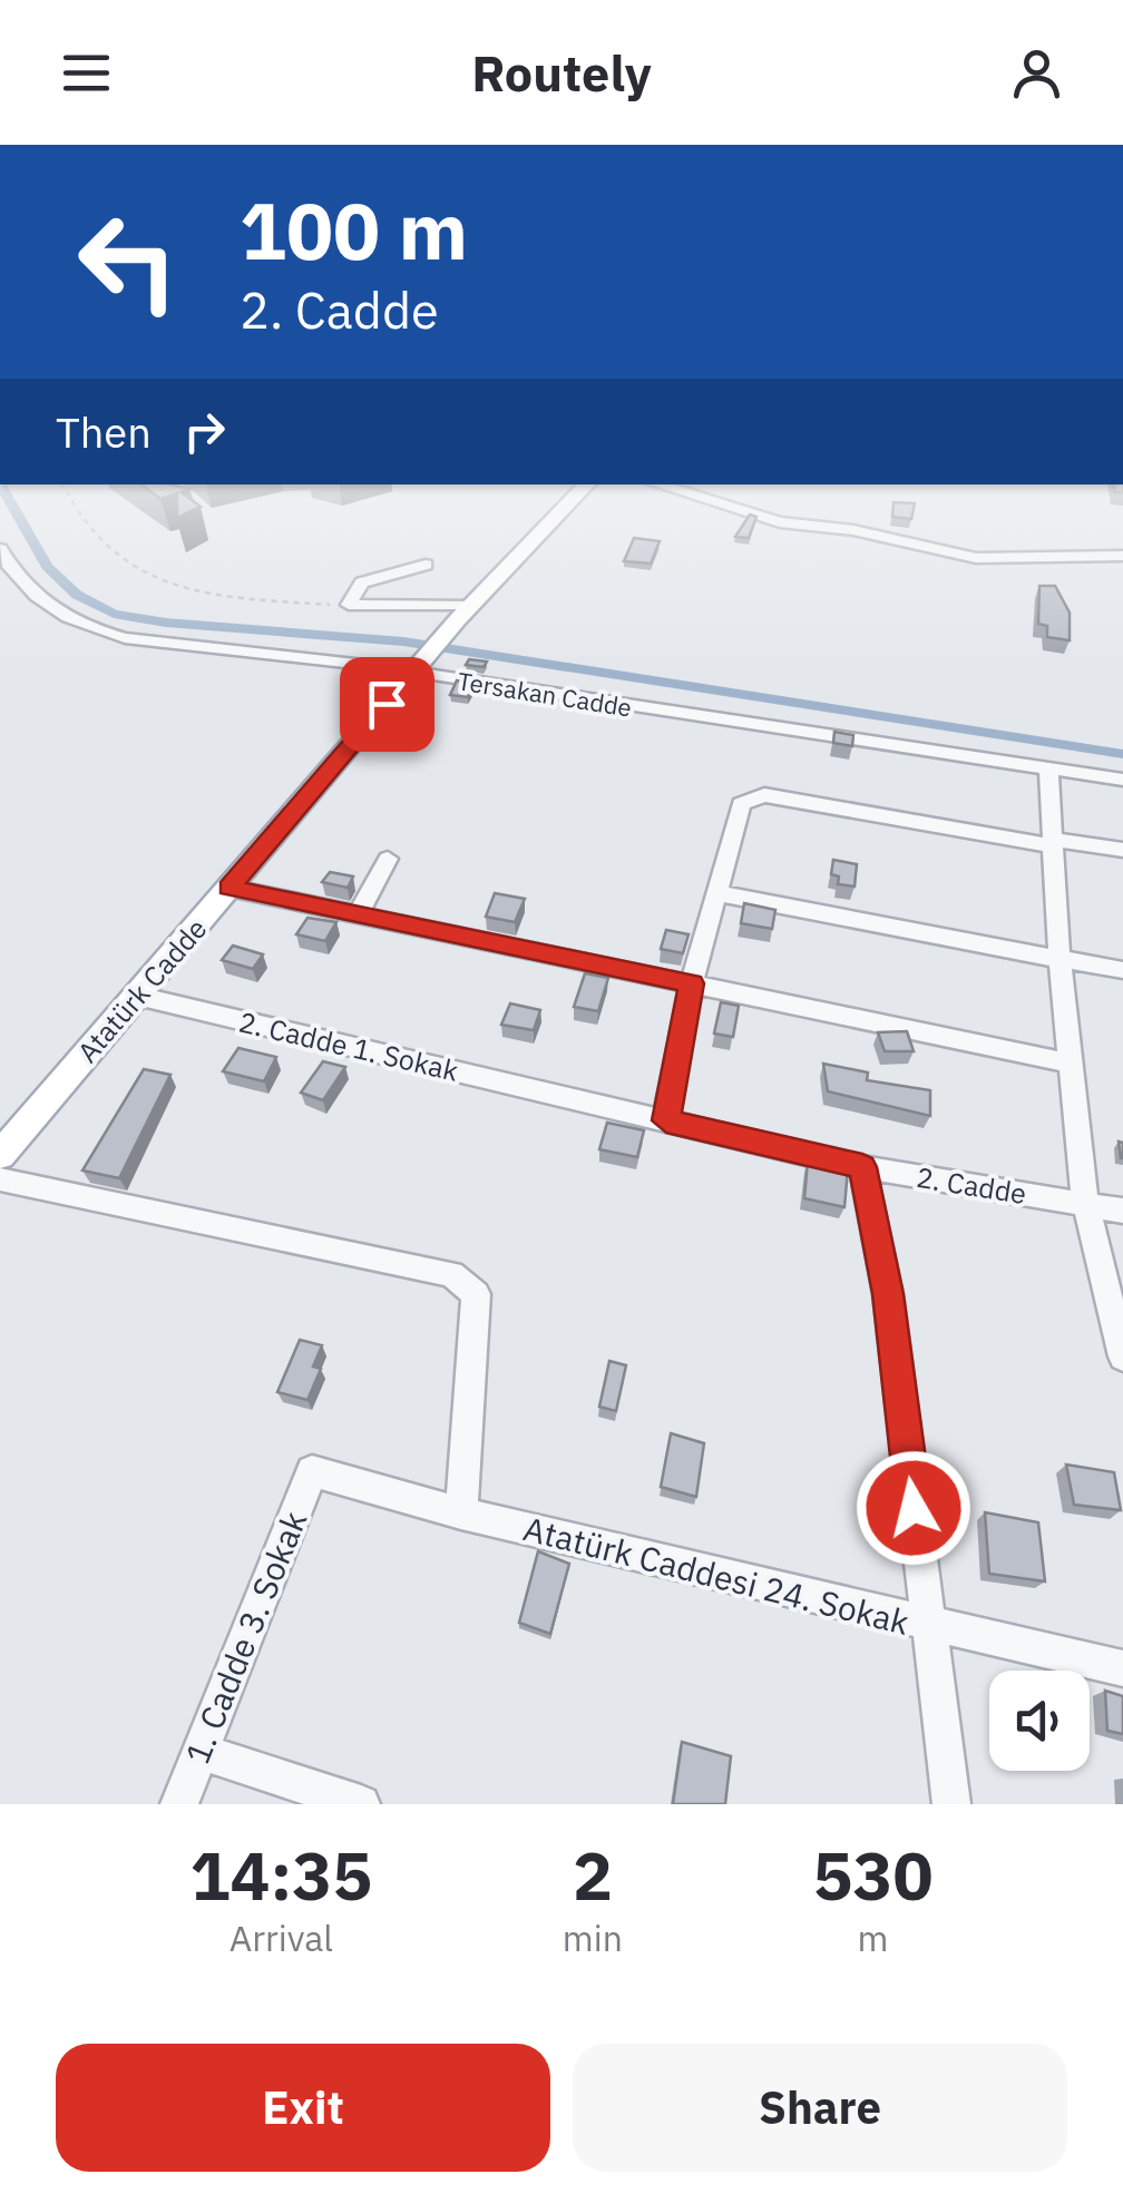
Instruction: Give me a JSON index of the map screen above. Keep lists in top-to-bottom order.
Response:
{
  "streets": {
    "main road": ["Atatürk Cadde"],
    "street": [
      "Tersakan Cadde",
      "2. Cadde 1. Sokak",
      "2. Cadde",
      "Atatürk Caddesi 24. Sokak",
      "1. Cadde 3. Sokak"
    ]
  },
  "crossings": [
    ["Tersakan Cadde", "Atatürk Cadde"],
    ["Atatürk Cadde", "2. Cadde 1. Sokak"],
    ["2. Cadde 1. Sokak", "2. Cadde"],
    ["Atatürk Caddesi 24. Sokak", "1. Cadde 3. Sokak"]
  ],
  "page": {
    "header": "Routely",
    "turn": ["100 m", "2. Cadde"],
    "then": "Then",
    "eta": [
      "14:35",
      "Arrival",
      "2",
      "min",
      "530",
      "m"
    ],
    "buttons": ["Exit", "Share"]
  }
}
